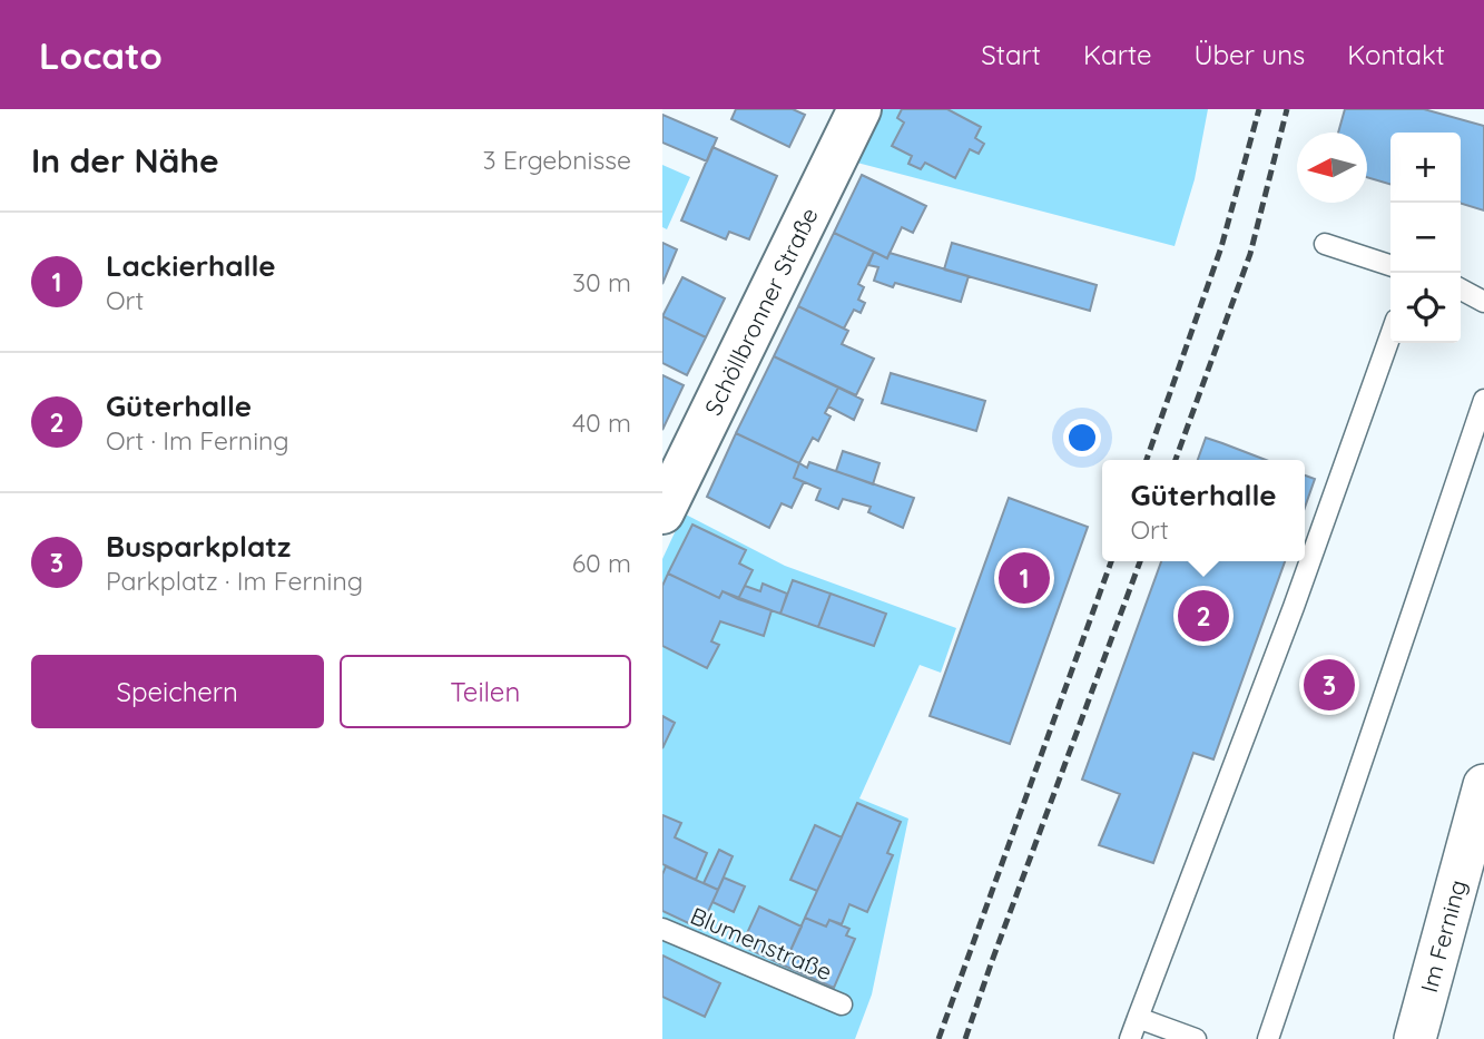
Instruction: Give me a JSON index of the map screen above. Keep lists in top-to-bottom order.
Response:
{
  "streets": {
    "street": ["Schöllbronner Straße", "Im Ferning"],
    "lane": ["Blumenstraße"]
  },
  "north": "left",
  "page": {
    "header": "Locato",
    "nav": [
      "Start",
      "Karte",
      "Über uns",
      "Kontakt"
    ],
    "heading": ["In der Nähe", "3 Ergebnisse"],
    "map_buttons": ["+", "−"],
    "list": [
      {
        "mark": "1",
        "name": "Lackierhalle",
        "note": "Ort",
        "value": "30 m"
      },
      {
        "mark": "2",
        "name": "Güterhalle",
        "note": "Ort · Im Ferning",
        "value": "40 m"
      },
      {
        "mark": "3",
        "name": "Busparkplatz",
        "note": "Parkplatz · Im Ferning",
        "value": "60 m"
      }
    ],
    "popup": ["Güterhalle", "Ort"],
    "pins": ["1", "2", "3"],
    "buttons": ["Speichern", "Teilen"]
  }
}
